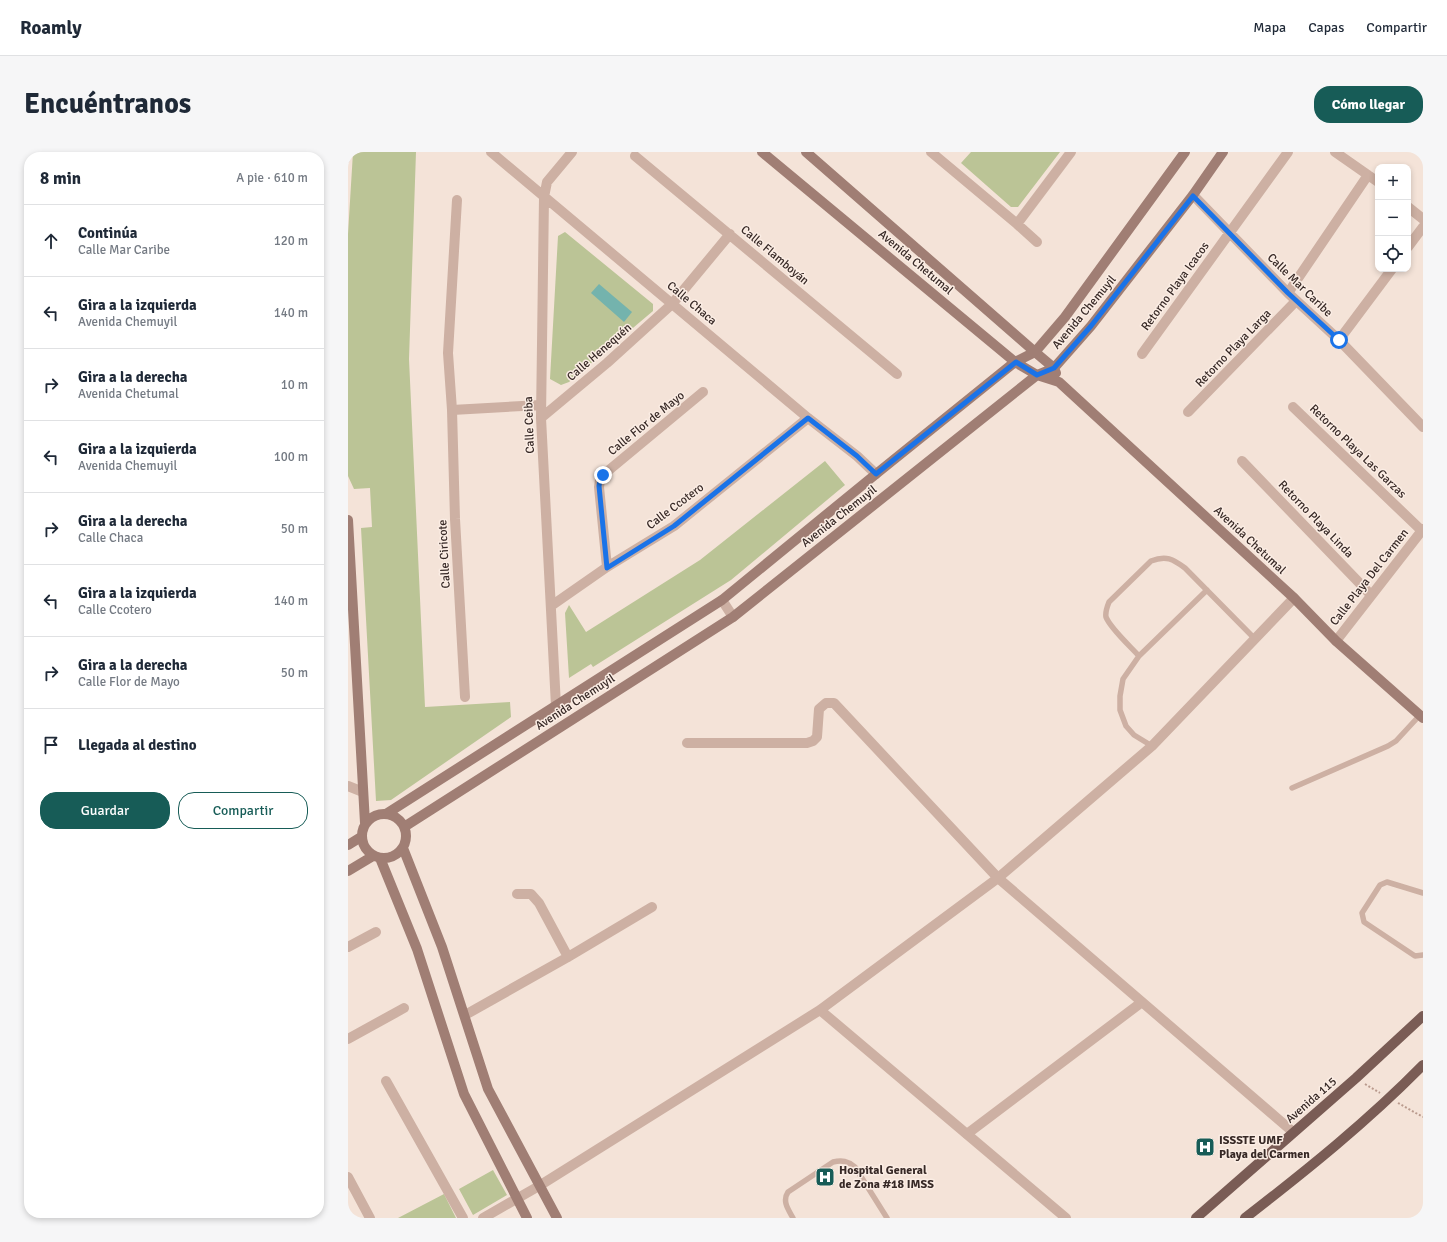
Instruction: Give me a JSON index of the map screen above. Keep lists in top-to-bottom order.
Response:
{
  "streets": {
    "main road": ["Avenida Chetumal", "Avenida Chemuyil", "Avenida 115"],
    "street": [
      "Calle Flamboyán",
      "Calle Mar Caribe",
      "Retorno Playa Icacos",
      "Calle Chaca",
      "Retorno Playa Larga",
      "Calle Henequén",
      "Calle Flor de Mayo",
      "Calle Ceiba",
      "Retorno Playa Las Garzas",
      "Calle Ccotero",
      "Retorno Playa Linda",
      "Calle Ciricote",
      "Calle Playa Del Carmen"
    ]
  },
  "crossings": [
    ["Calle Flamboyán", "Calle Henequén"],
    ["Avenida Chetumal", "Avenida Chemuyil"],
    ["Avenida Chetumal", "Calle Playa Del Carmen"],
    ["Calle Mar Caribe", "Retorno Playa Icacos"],
    ["Calle Mar Caribe", "Avenida Chemuyil"],
    ["Calle Mar Caribe", "Retorno Playa Larga"],
    ["Calle Chaca", "Avenida Chemuyil"],
    ["Calle Chaca", "Calle Henequén"],
    ["Calle Chaca", "Calle Ceiba"],
    ["Calle Chaca", "Calle Ccotero"],
    ["Avenida Chemuyil", "Calle Ceiba"],
    ["Calle Henequén", "Calle Ceiba"],
    ["Calle Flor de Mayo", "Calle Ccotero"],
    ["Calle Ceiba", "Calle Ccotero"],
    ["Retorno Playa Las Garzas", "Calle Playa Del Carmen"],
    ["Retorno Playa Linda", "Calle Playa Del Carmen"]
  ],
  "places": {
    "hospital": ["ISSSTE UMF Playa del Carmen", "Hospital General de Zona #18 IMSS"]
  },
  "page": {
    "header": "Roamly",
    "nav": ["Mapa", "Capas", "Compartir"],
    "buttons": [
      "Cómo llegar",
      ["Guardar", "Compartir"]
    ],
    "title": "Encuéntranos",
    "heading": ["8 min", "A pie · 610 m"],
    "map_buttons": ["+", "−"],
    "list": [
      ["Continúa", "Calle Mar Caribe", "120 m"],
      ["Gira a la izquierda", "Avenida Chemuyil", "140 m"],
      ["Gira a la derecha", "Avenida Chetumal", "10 m"],
      ["Gira a la izquierda", "Avenida Chemuyil", "100 m"],
      ["Gira a la derecha", "Calle Chaca", "50 m"],
      ["Gira a la izquierda", "Calle Ccotero", "140 m"],
      ["Gira a la derecha", "Calle Flor de Mayo", "50 m"],
      "Llegada al destino"
    ]
  }
}
